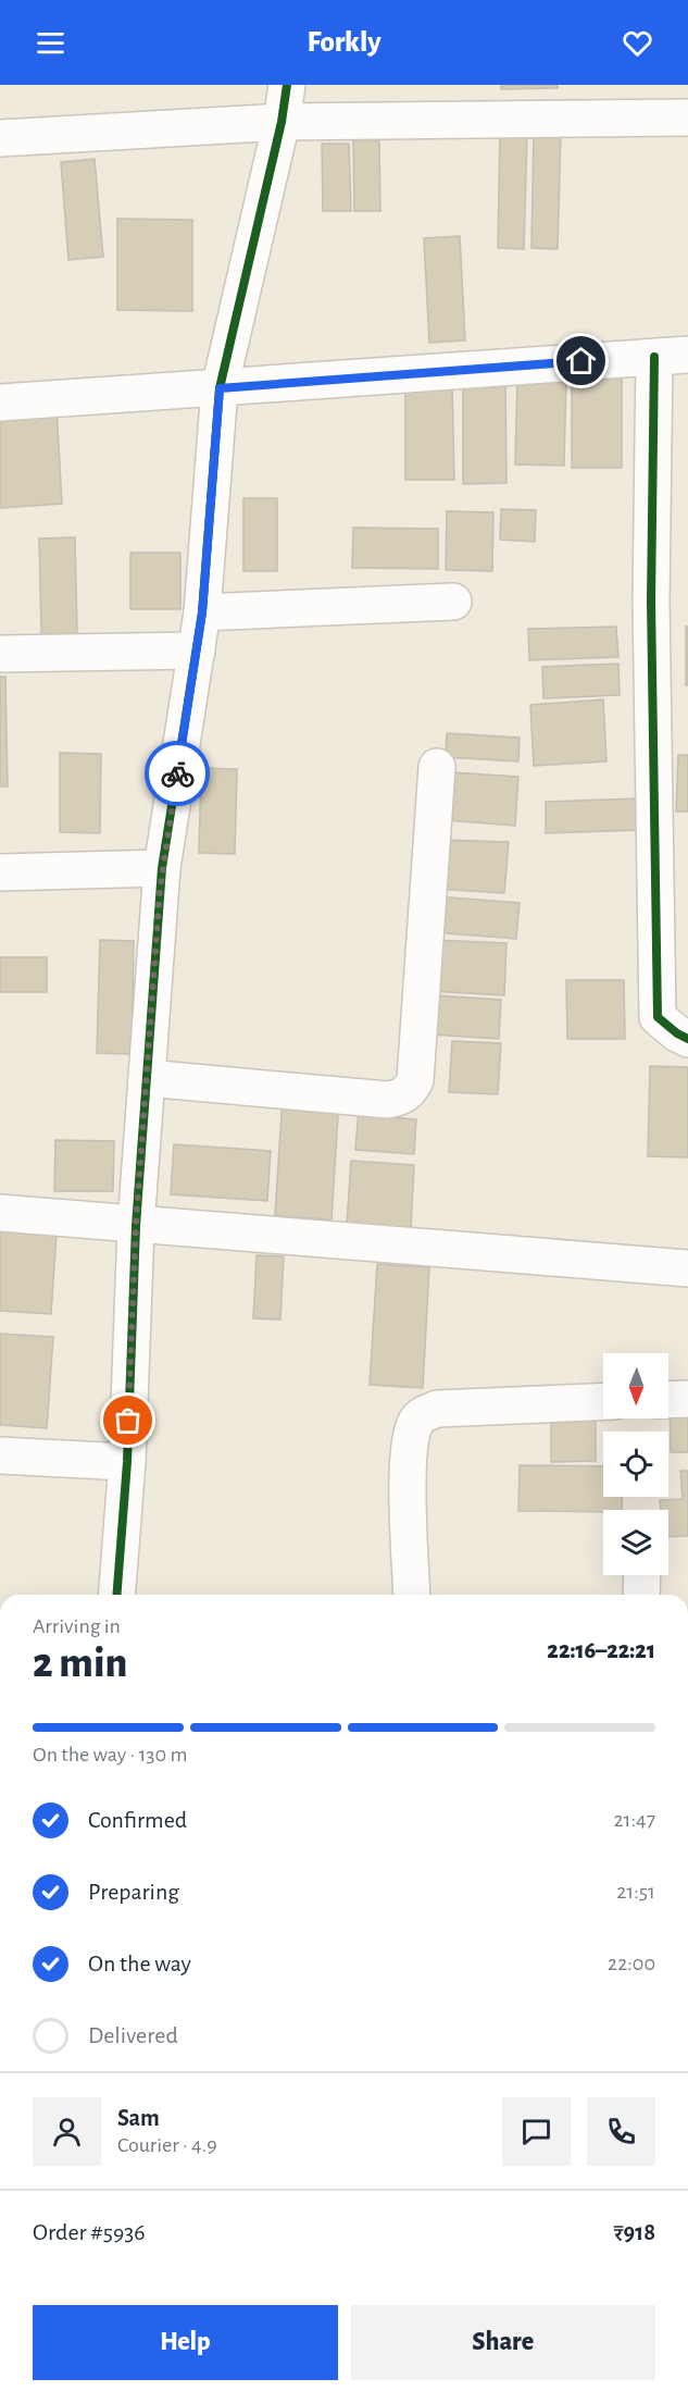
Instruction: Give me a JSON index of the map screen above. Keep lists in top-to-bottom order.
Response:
{
  "north": "bottom",
  "page": {
    "header": "Forkly",
    "heading": ["2 min", "Arriving in", "22:16–22:21"],
    "panel": [
      "Sam",
      "Courier · 4.9",
      "Order #5936",
      "₹918"
    ],
    "bar": "On the way · 130 m",
    "list": [
      ["Confirmed", "21:47"],
      ["Preparing", "21:51"],
      ["On the way", "22:00"],
      "Delivered"
    ],
    "buttons": ["Help", "Share"]
  }
}
